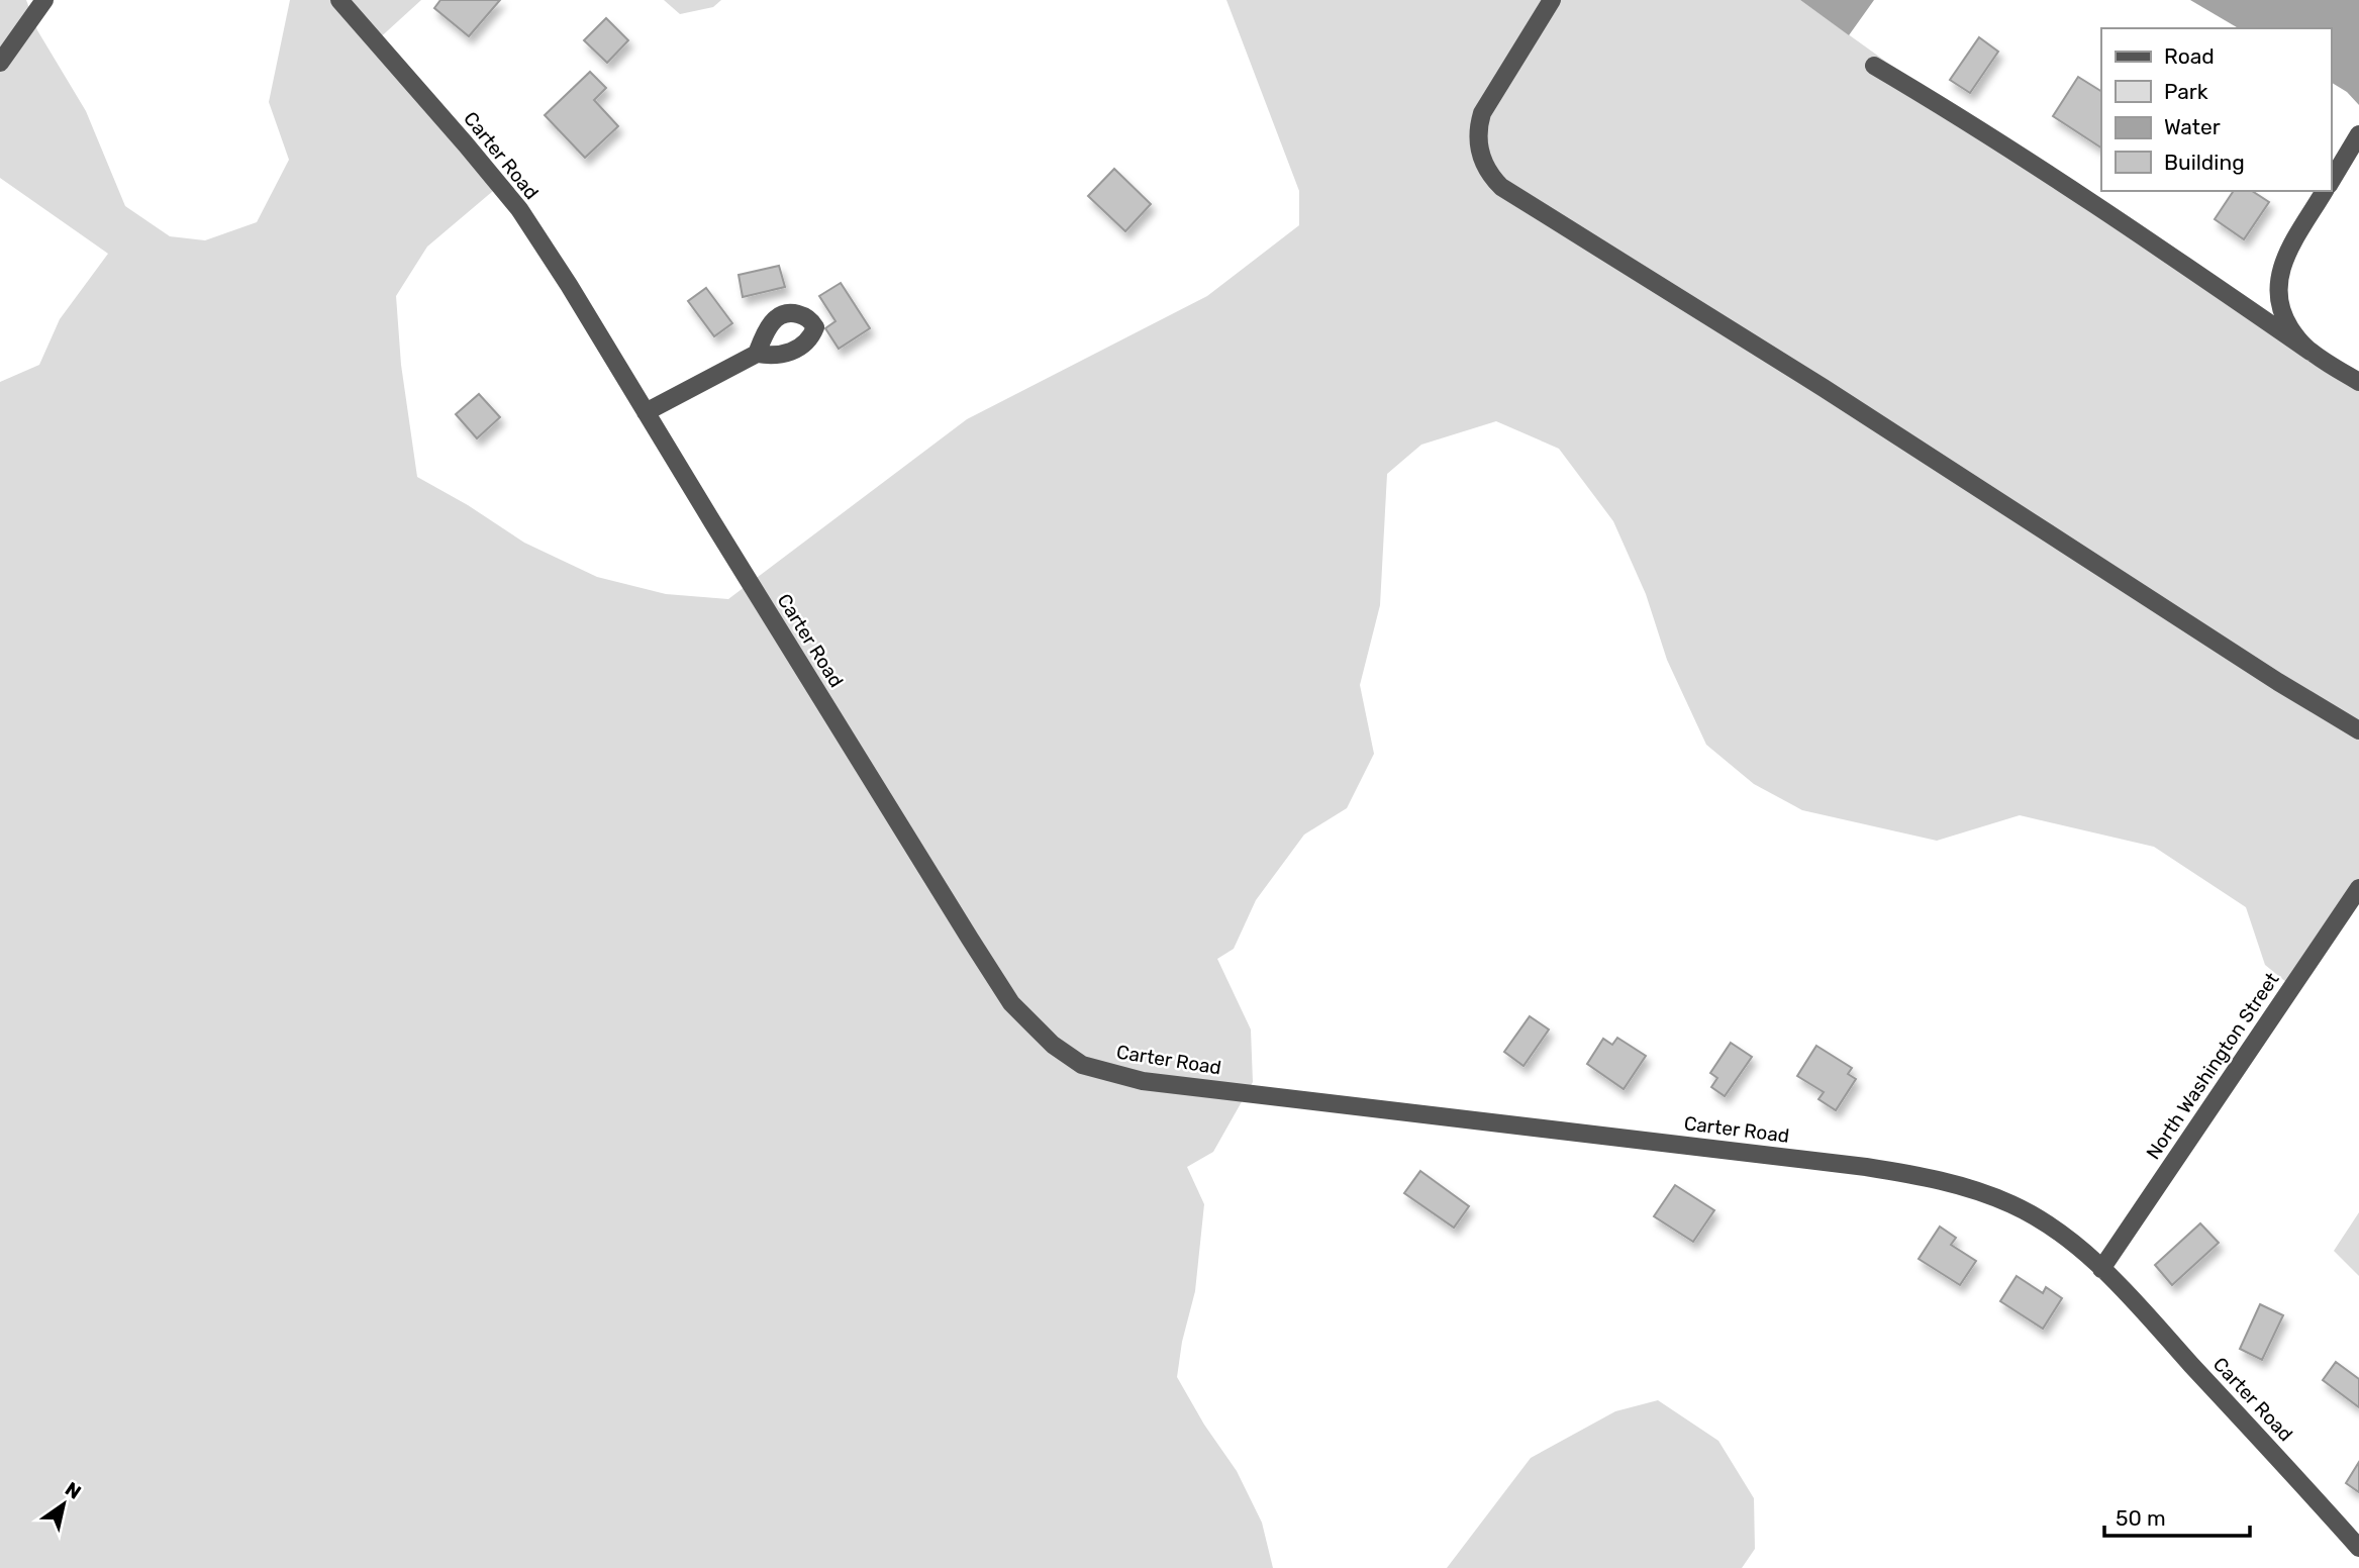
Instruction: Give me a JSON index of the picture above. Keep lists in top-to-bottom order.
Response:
{
  "streets": {
    "street": ["Carter Road", "North Washington Street"]
  },
  "crossings": [
    ["Carter Road", "North Washington Street"]
  ],
  "legend": [
    "Road",
    "Park",
    "Water",
    "Building"
  ],
  "scale_bar": "50 m",
  "north": "top right"
}
